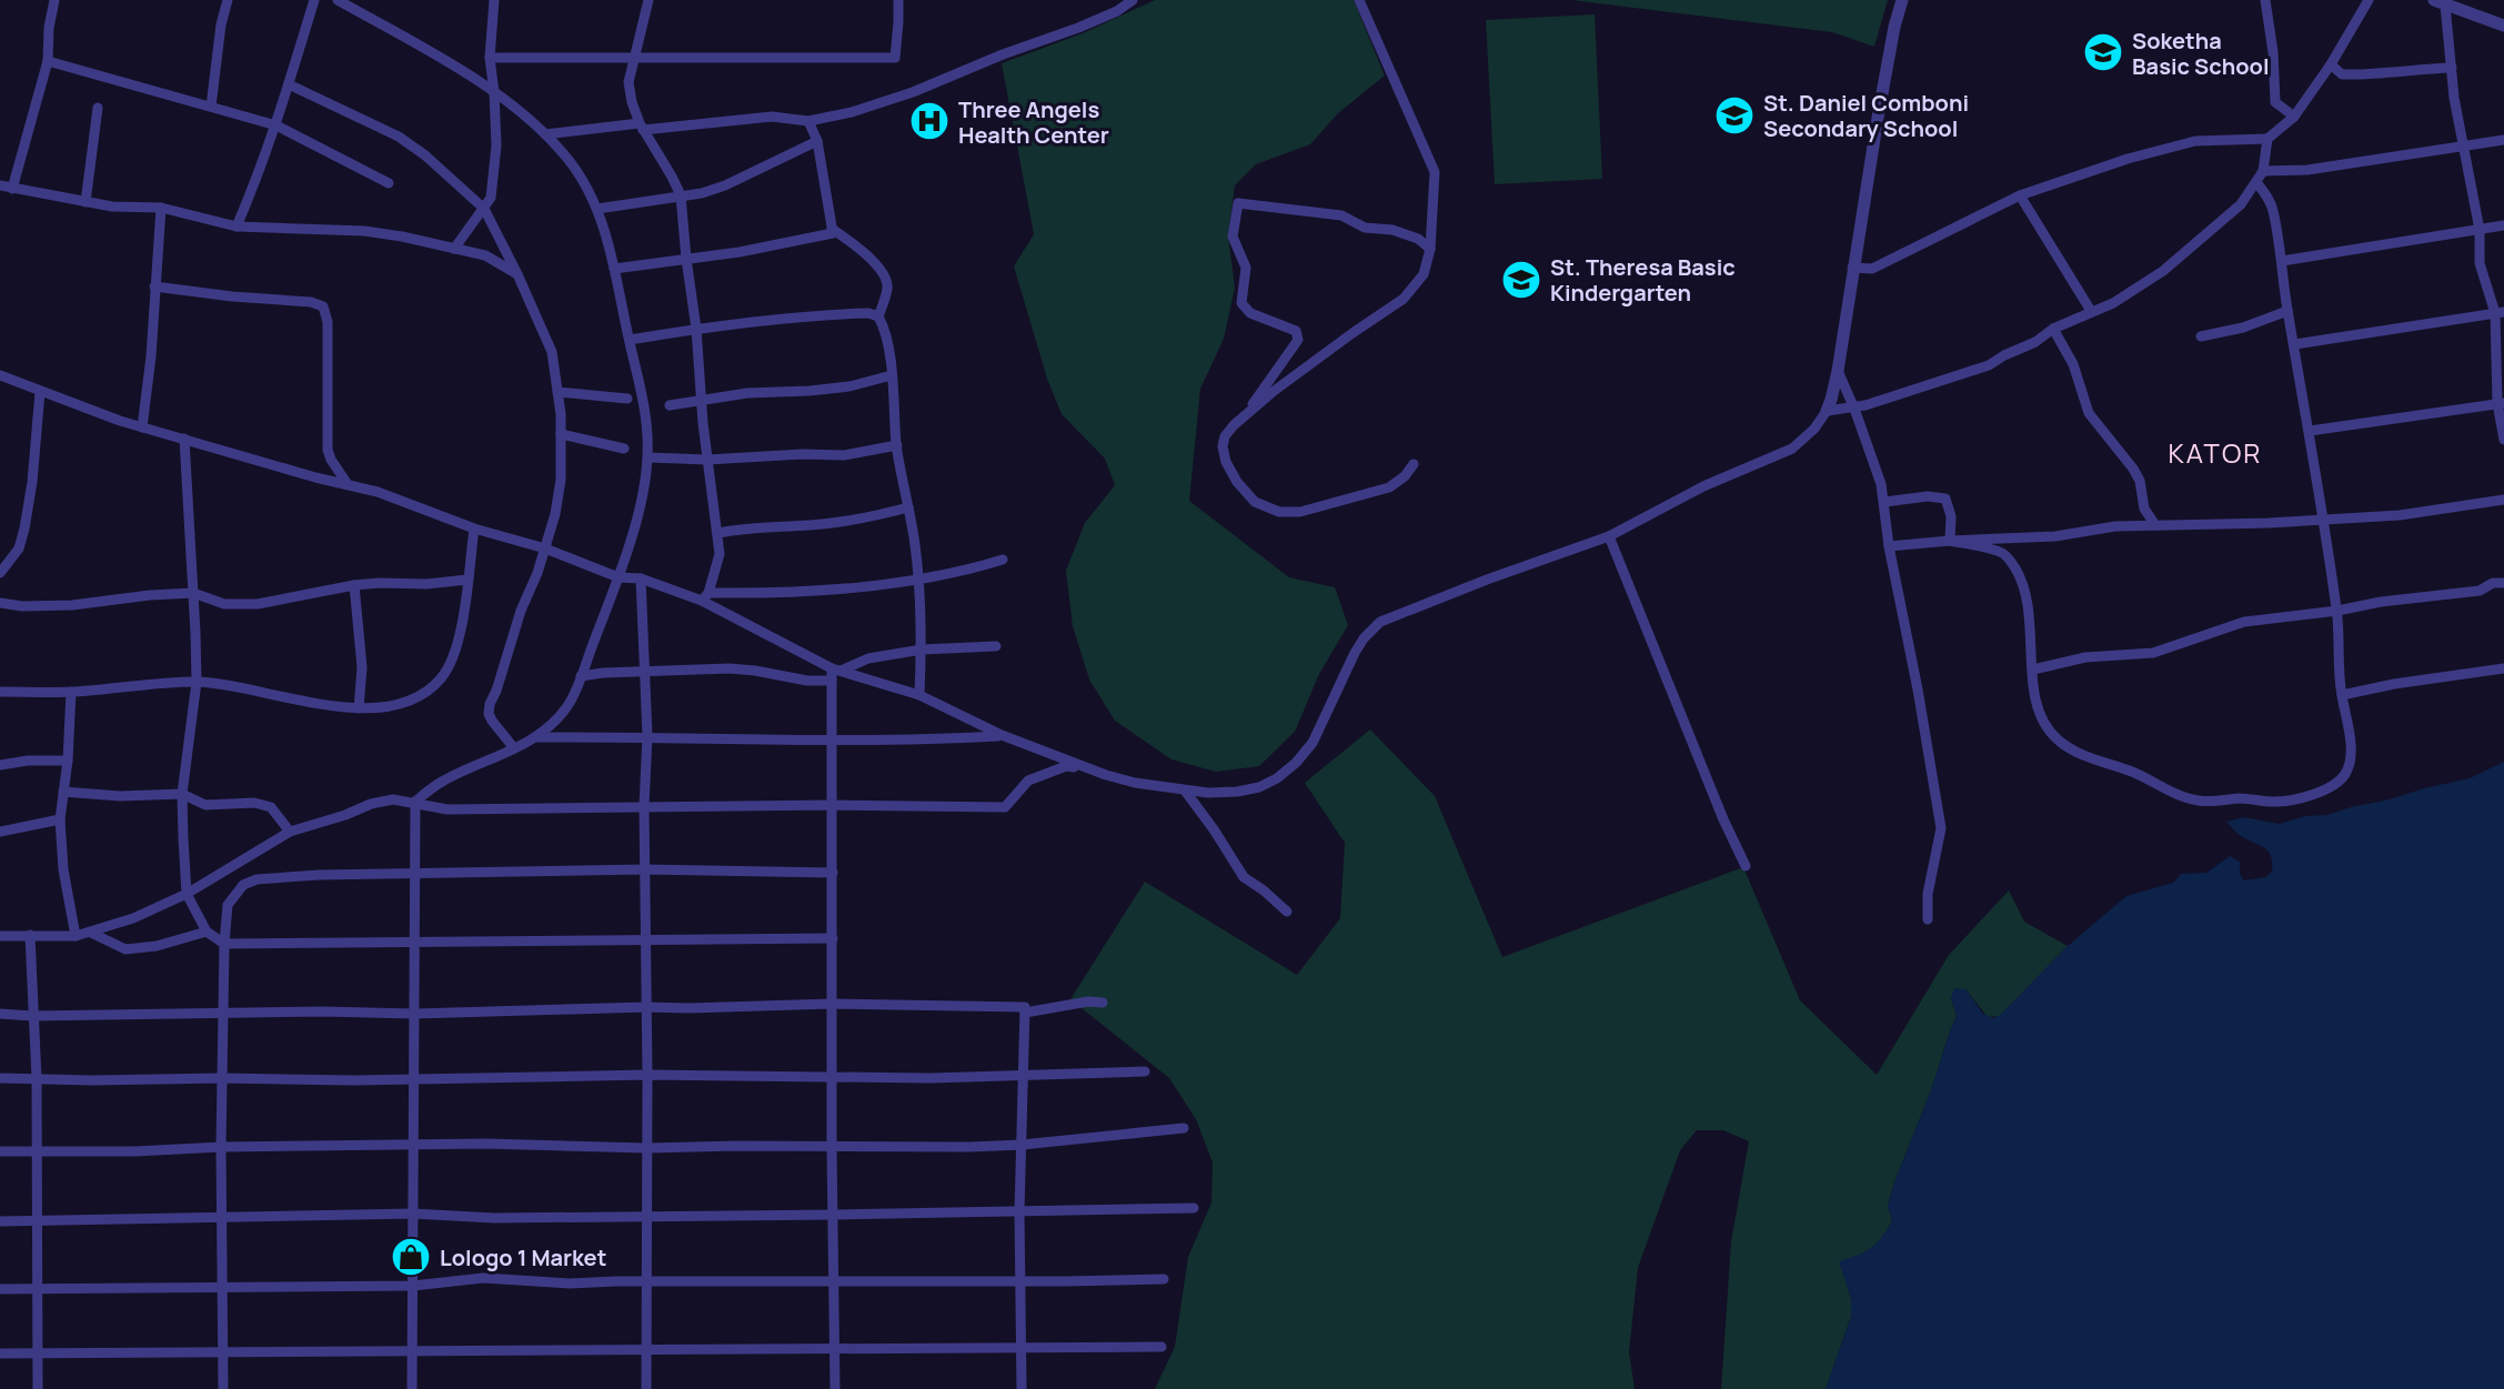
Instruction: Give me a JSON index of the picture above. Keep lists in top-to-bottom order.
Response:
{
  "districts": ["KATOR"],
  "places": {
    "school or university": ["Soketha Basic School", "St. Daniel Comboni Secondary School", "St. Theresa Basic Kindergarten"],
    "hospital": ["Three Angels Health Center"],
    "shop": ["Lologo 1 Market"]
  }
}
